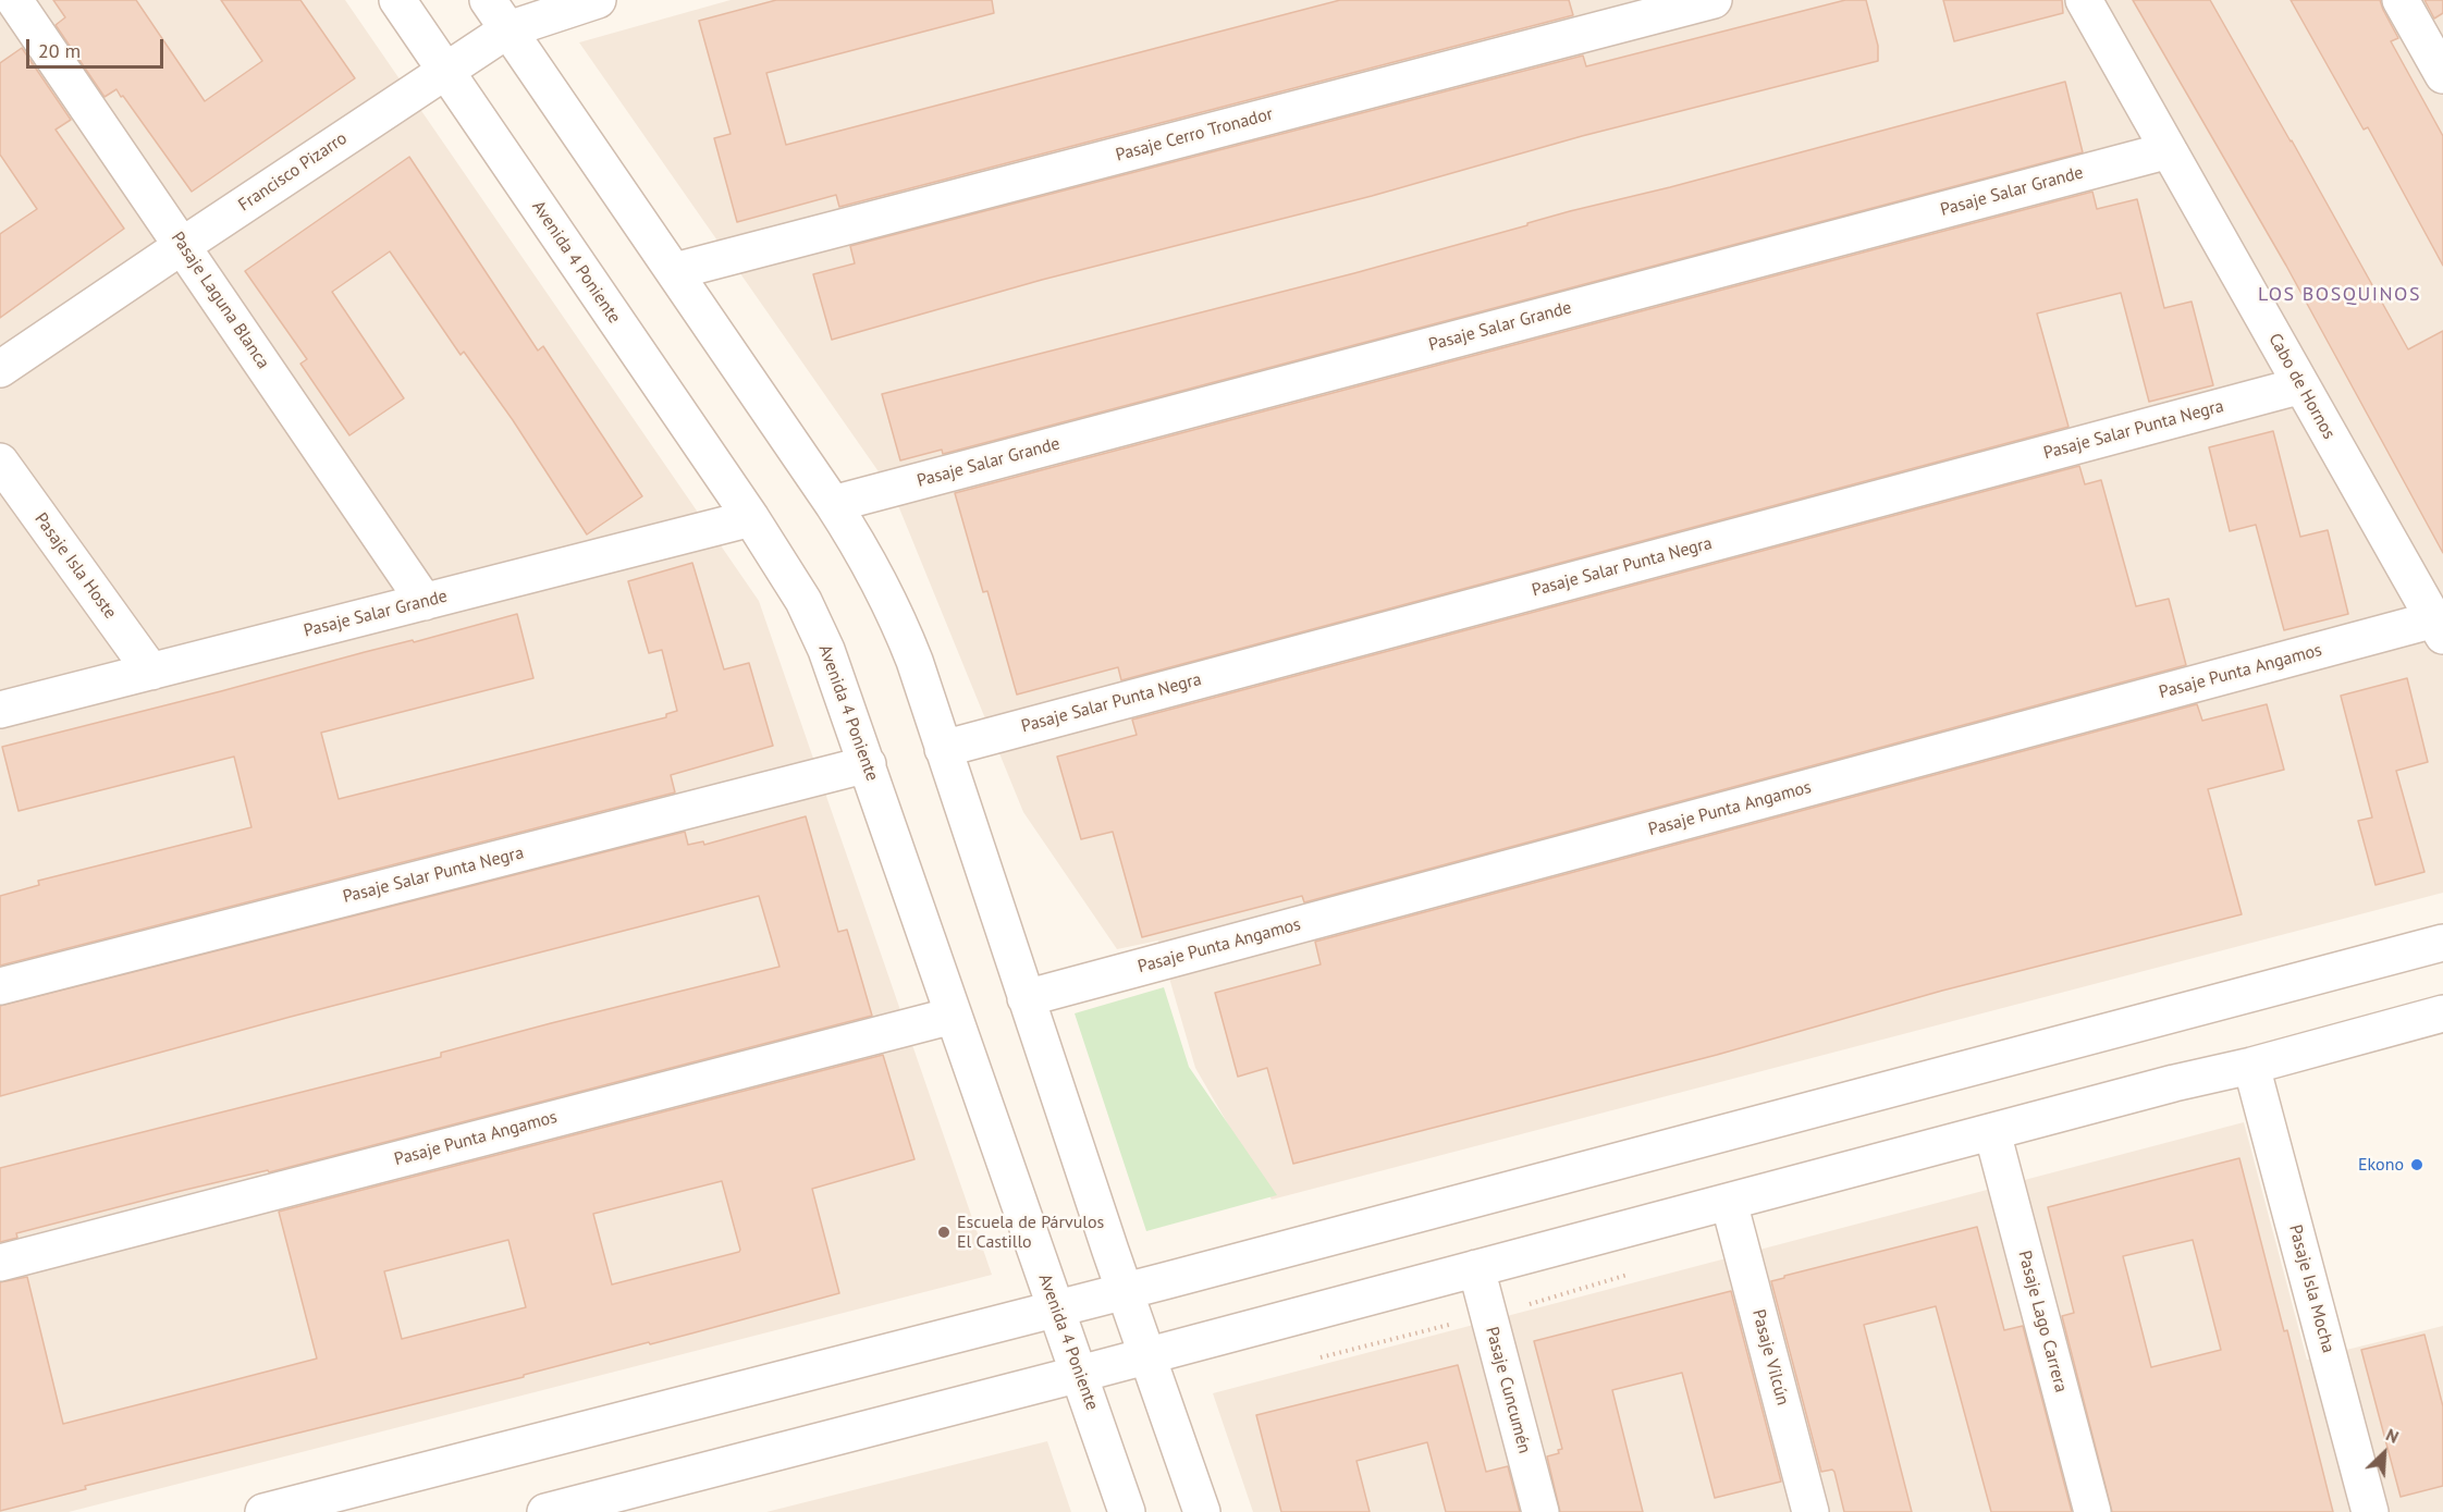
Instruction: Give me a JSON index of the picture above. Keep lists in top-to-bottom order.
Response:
{
  "streets": {
    "street": [
      "Pasaje Cerro Tronador",
      "Francisco Pizarro",
      "Pasaje Salar Grande",
      "Avenida 4 Poniente",
      "Pasaje Laguna Blanca",
      "Cabo de Hornos",
      "Pasaje Salar Punta Negra",
      "Pasaje Isla Hoste",
      "Pasaje Punta Angamos",
      "Pasaje Isla Mocha",
      "Pasaje Lago Carrera",
      "Pasaje Vilcún",
      "Pasaje Cuncumén"
    ]
  },
  "crossings": [
    ["Francisco Pizarro", "Avenida 4 Poniente"],
    ["Francisco Pizarro", "Pasaje Laguna Blanca"],
    ["Pasaje Salar Grande", "Avenida 4 Poniente"],
    ["Pasaje Salar Grande", "Pasaje Laguna Blanca"],
    ["Pasaje Salar Grande", "Cabo de Hornos"],
    ["Pasaje Salar Grande", "Pasaje Isla Hoste"],
    ["Avenida 4 Poniente", "Pasaje Salar Punta Negra"],
    ["Avenida 4 Poniente", "Pasaje Punta Angamos"],
    ["Cabo de Hornos", "Pasaje Salar Punta Negra"],
    ["Cabo de Hornos", "Pasaje Punta Angamos"]
  ],
  "districts": ["LOS BOSQUINOS"],
  "places": ["Ekono", "Escuela de Párvulos El Castillo"],
  "scale_bar": "20 m",
  "north": "top right"
}
